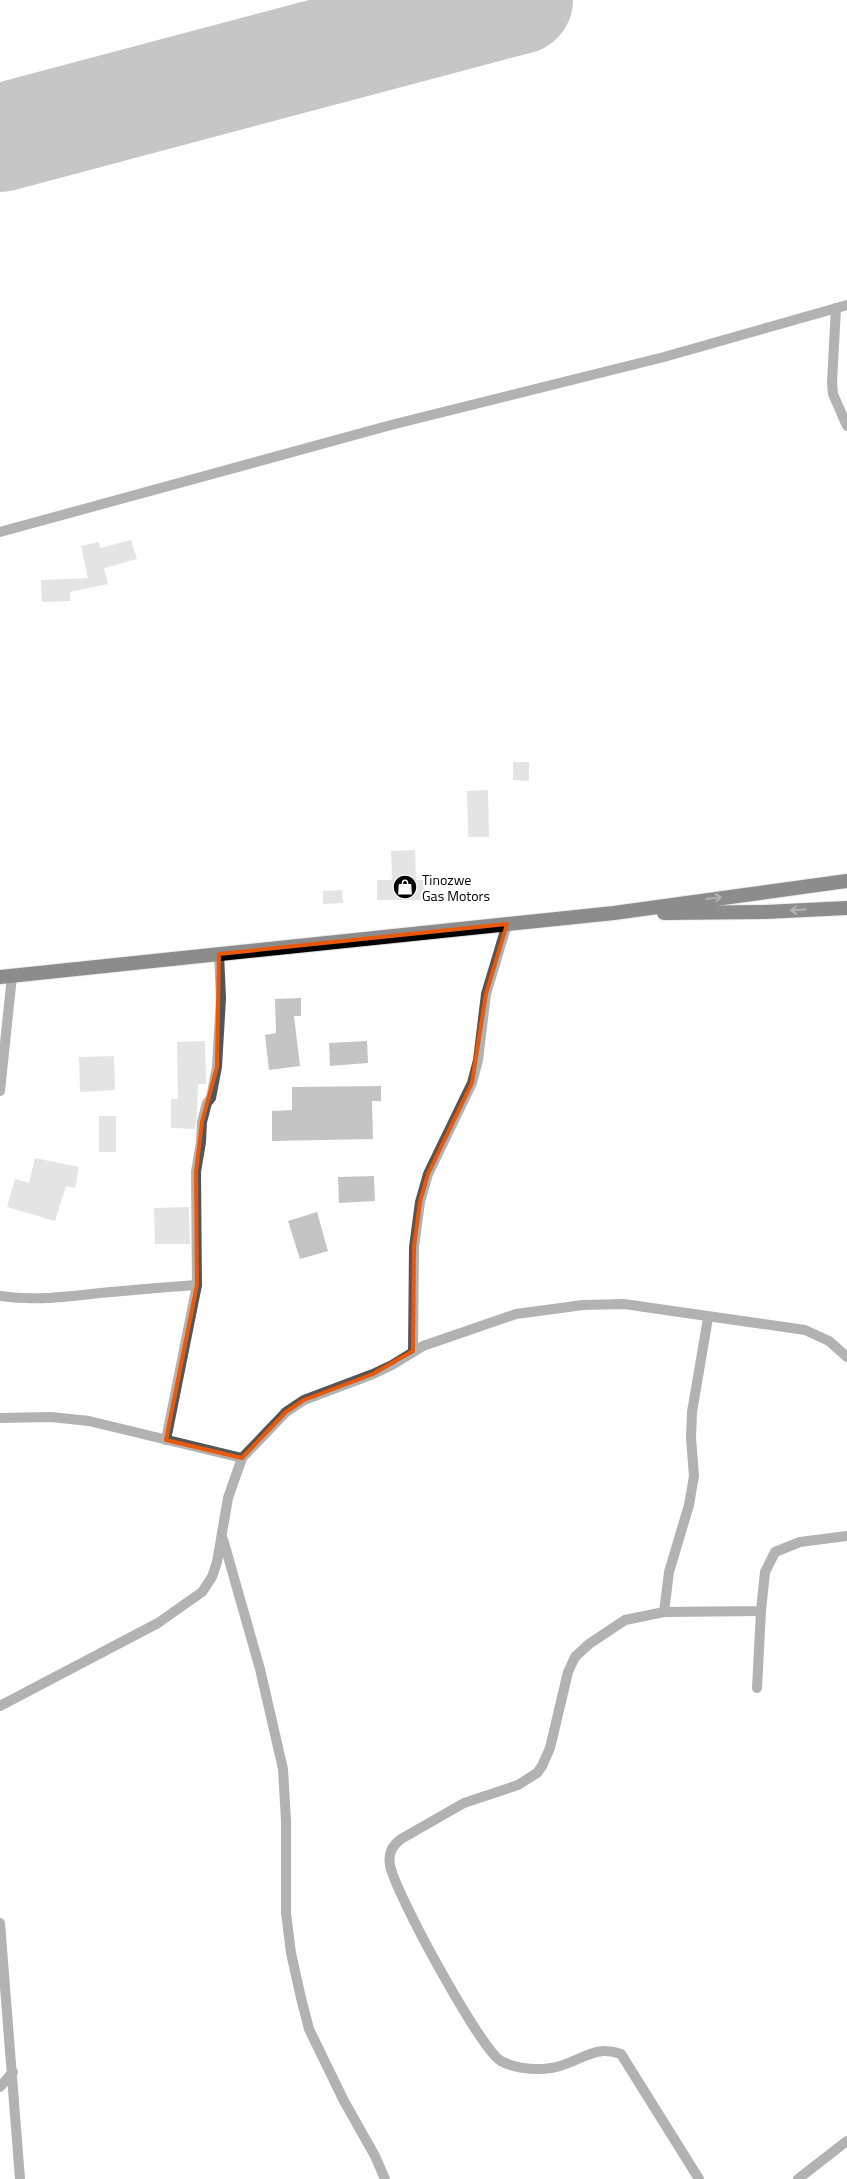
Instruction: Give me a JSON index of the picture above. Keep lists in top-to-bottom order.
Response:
{
  "places": {
    "shop": ["Tinozwe Gas Motors"]
  }
}
